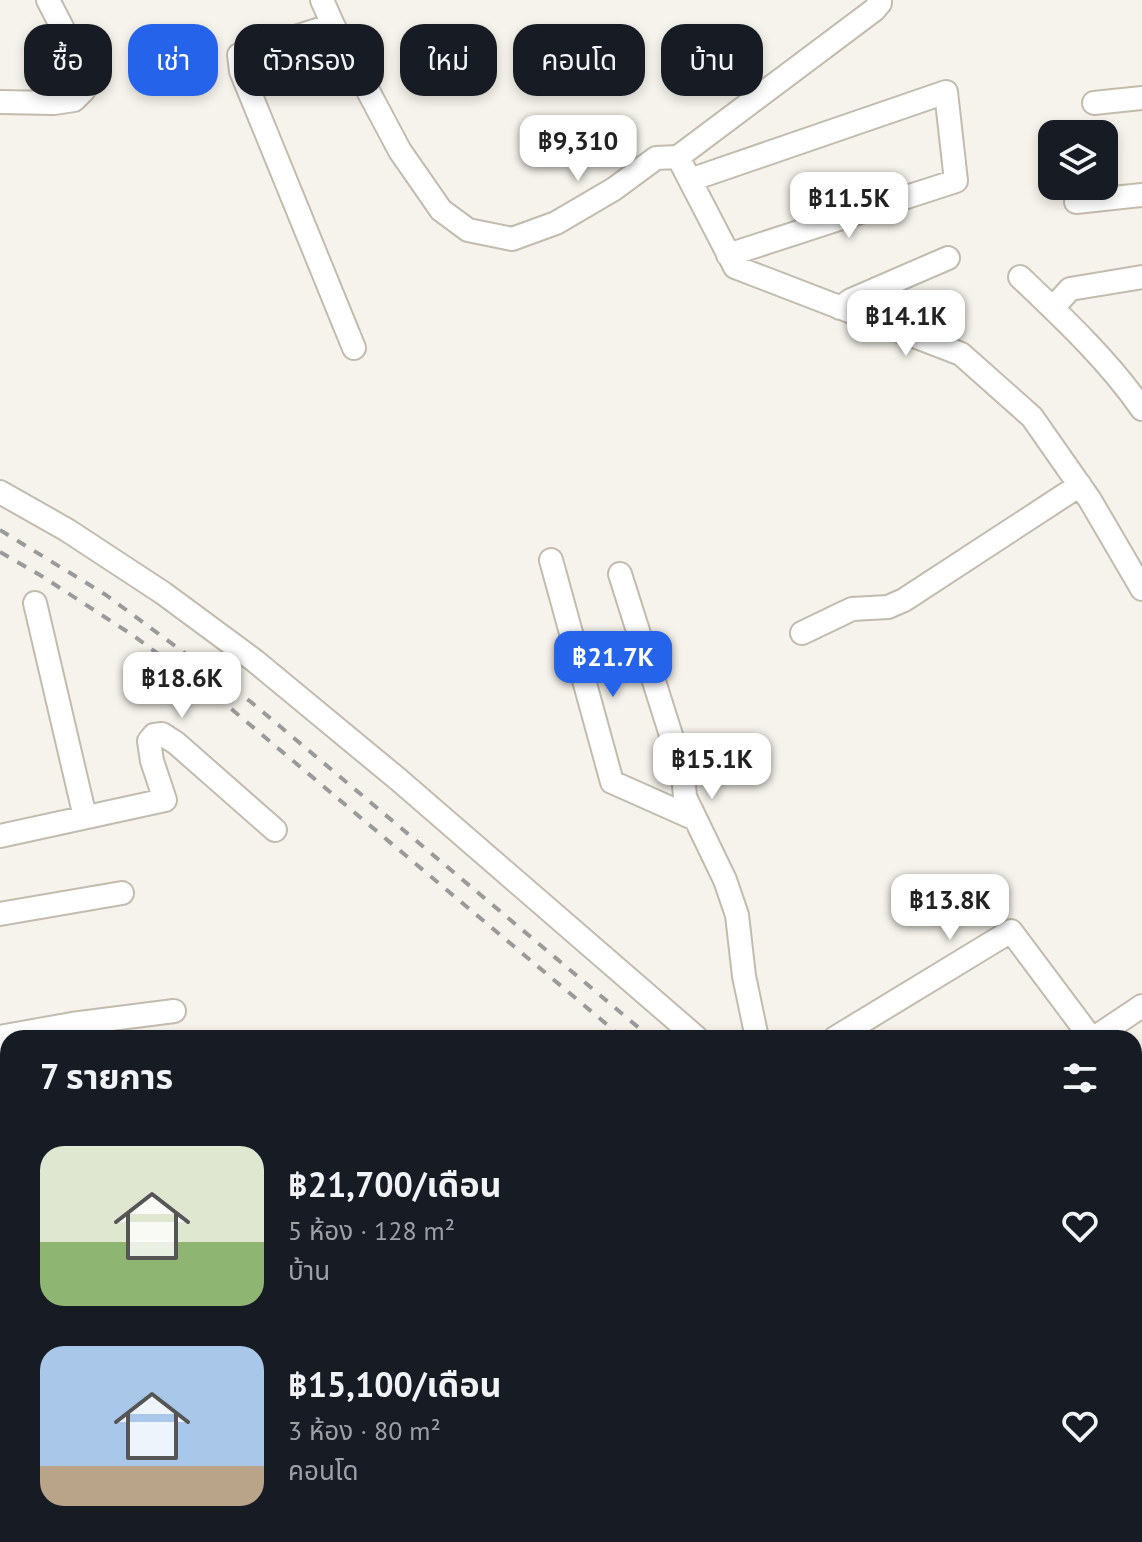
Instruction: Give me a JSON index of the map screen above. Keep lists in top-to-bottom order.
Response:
{
  "page": {
    "chip": [
      "ซื้อ",
      "เช่า",
      "ตัวกรอง",
      "ใหม่",
      "คอนโด",
      "บ้าน"
    ],
    "price": [
      "฿9,310",
      "฿11.5K",
      "฿14.1K",
      "฿21.7K",
      "฿18.6K",
      "฿15.1K",
      "฿13.8K"
    ],
    "heading": "7 รายการ",
    "list": [
      {
        "name": "฿21,700/เดือน",
        "note": "5 ห้อง · 128 m² · บ้าน"
      },
      {
        "name": "฿15,100/เดือน",
        "note": "3 ห้อง · 80 m² · คอนโด"
      }
    ]
  }
}
